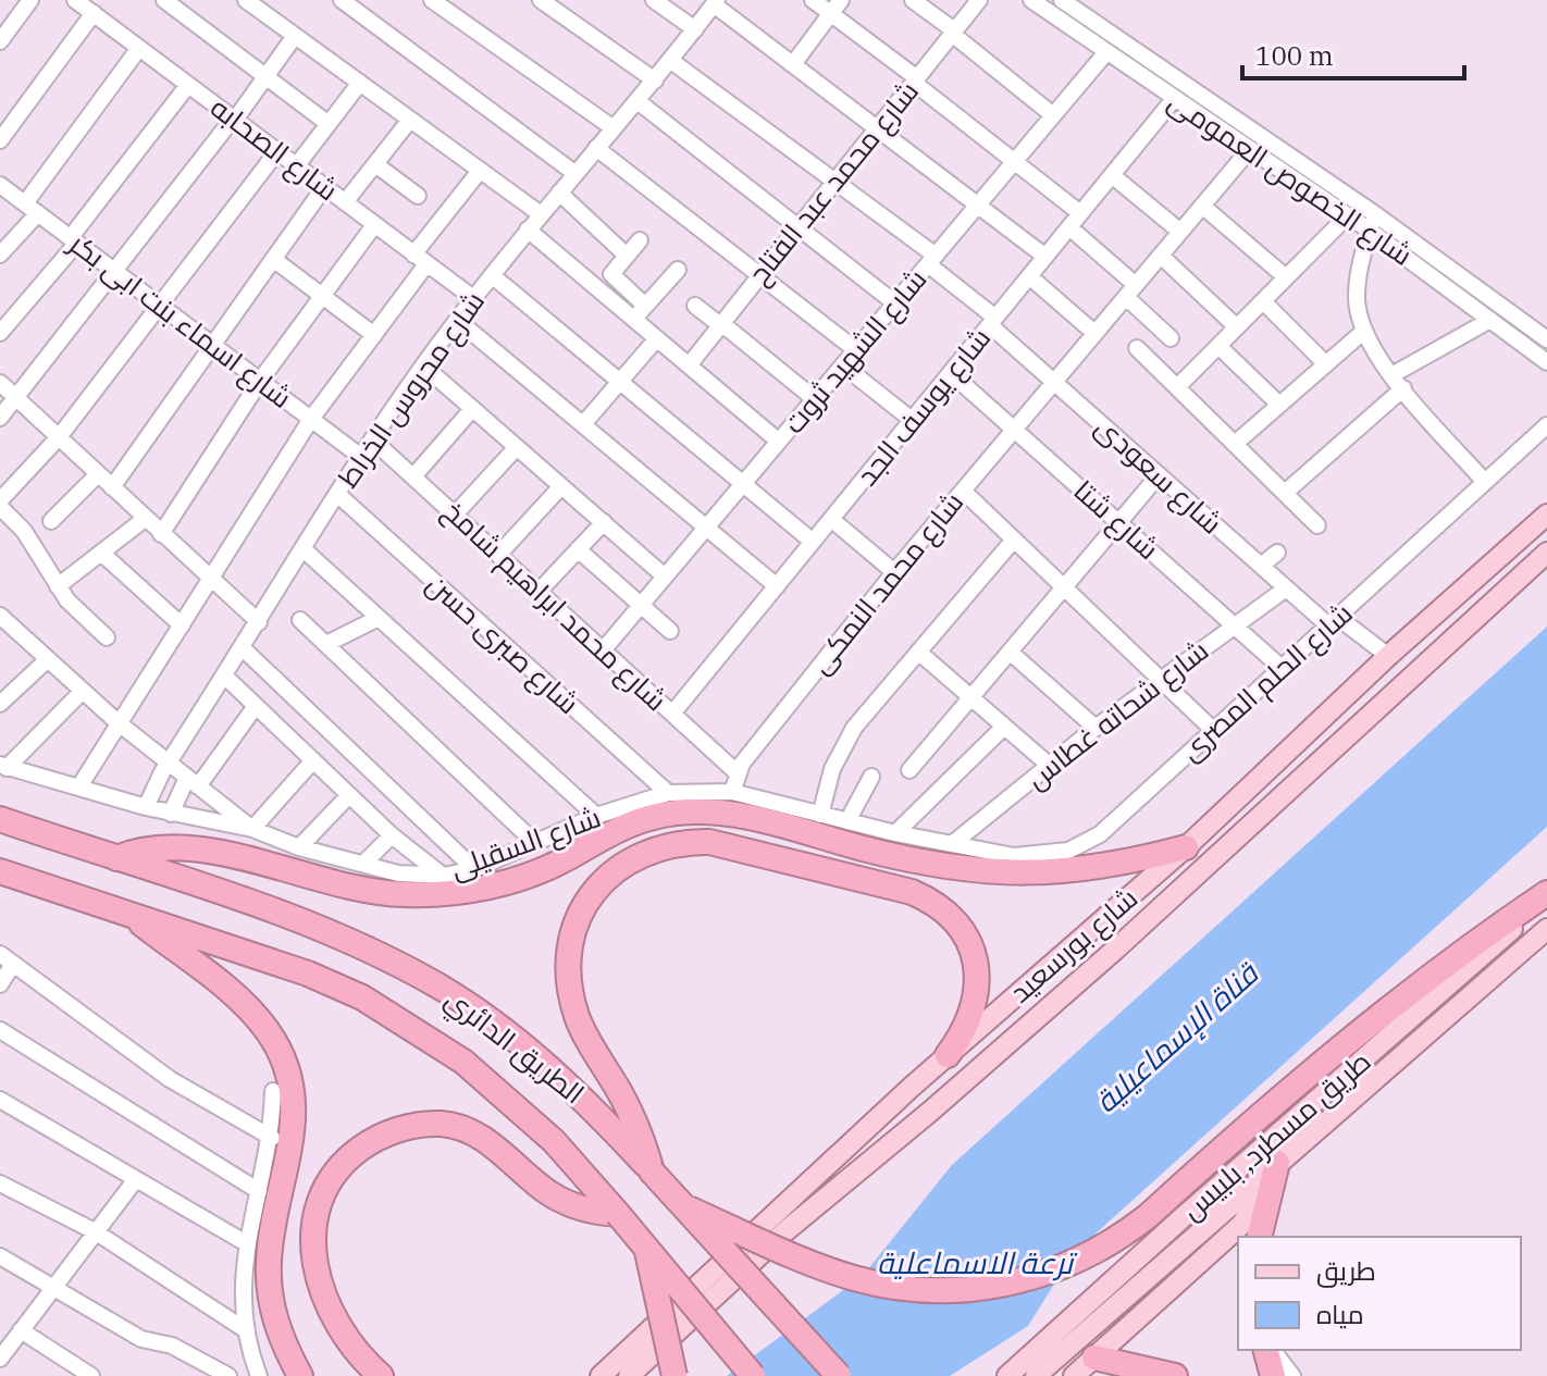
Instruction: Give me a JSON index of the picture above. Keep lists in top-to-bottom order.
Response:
{
  "streets": {
    "highway": ["الطريق الدائري"],
    "main road": ["شارع بورسعيد", "طريق مسطرد, بلبيس"],
    "street": [
      "شارع الصحابه",
      "شارع الخصوص العمومى",
      "شارع محمد عبد الفتاح",
      "شارع اسماء بنت ابى بكر",
      "شارع الشهيد ثروت",
      "شارع محروس الخراط",
      "شارع يوسف الجد",
      "شارع سعودى",
      "شارع شتا",
      "شارع محمد النمكى",
      "شارع محمد ابراهيم شامخ",
      "شارع صبرى حسن",
      "شارع الحلم المصرى",
      "شارع شحاته غطاس",
      "شارع السقيلى"
    ]
  },
  "crossings": [
    ["شارع الصحابه", "شارع محروس الخراط"],
    ["شارع الخصوص العمومى", "شارع الشهيد ثروت"],
    ["شارع الخصوص العمومى", "شارع يوسف الجد"],
    ["شارع الخصوص العمومى", "شارع محمد النمكى"],
    ["شارع محمد عبد الفتاح", "شارع سعودى"],
    ["شارع اسماء بنت ابى بكر", "شارع محروس الخراط"],
    ["شارع الشهيد ثروت", "شارع سعودى"],
    ["شارع الشهيد ثروت", "شارع محمد ابراهيم شامخ"],
    ["شارع محروس الخراط", "شارع سعودى"],
    ["شارع محروس الخراط", "شارع محمد ابراهيم شامخ"],
    ["شارع محروس الخراط", "شارع صبرى حسن"],
    ["شارع محروس الخراط", "شارع السقيلى"],
    ["شارع يوسف الجد", "شارع سعودى"],
    ["شارع يوسف الجد", "شارع شتا"],
    ["شارع يوسف الجد", "شارع محمد ابراهيم شامخ"],
    ["شارع سعودى", "شارع محمد النمكى"],
    ["شارع سعودى", "شارع الحلم المصرى"],
    ["شارع سعودى", "شارع شحاته غطاس"],
    ["شارع سعودى", "شارع بورسعيد"],
    ["شارع شتا", "شارع محمد النمكى"],
    ["شارع شتا", "شارع الحلم المصرى"],
    ["شارع شتا", "شارع شحاته غطاس"],
    ["شارع محمد النمكى", "شارع محمد ابراهيم شامخ"],
    ["شارع محمد النمكى", "شارع السقيلى"],
    ["شارع صبرى حسن", "شارع السقيلى"],
    ["شارع الحلم المصرى", "شارع شحاته غطاس"],
    ["شارع الحلم المصرى", "شارع السقيلى"],
    ["شارع شحاته غطاس", "شارع السقيلى"]
  ],
  "water": ["قناة الإسماعيلية", "ترعة الاسماعلية"],
  "legend": ["طريق", "مياه"],
  "scale_bar": "100 m"
}
